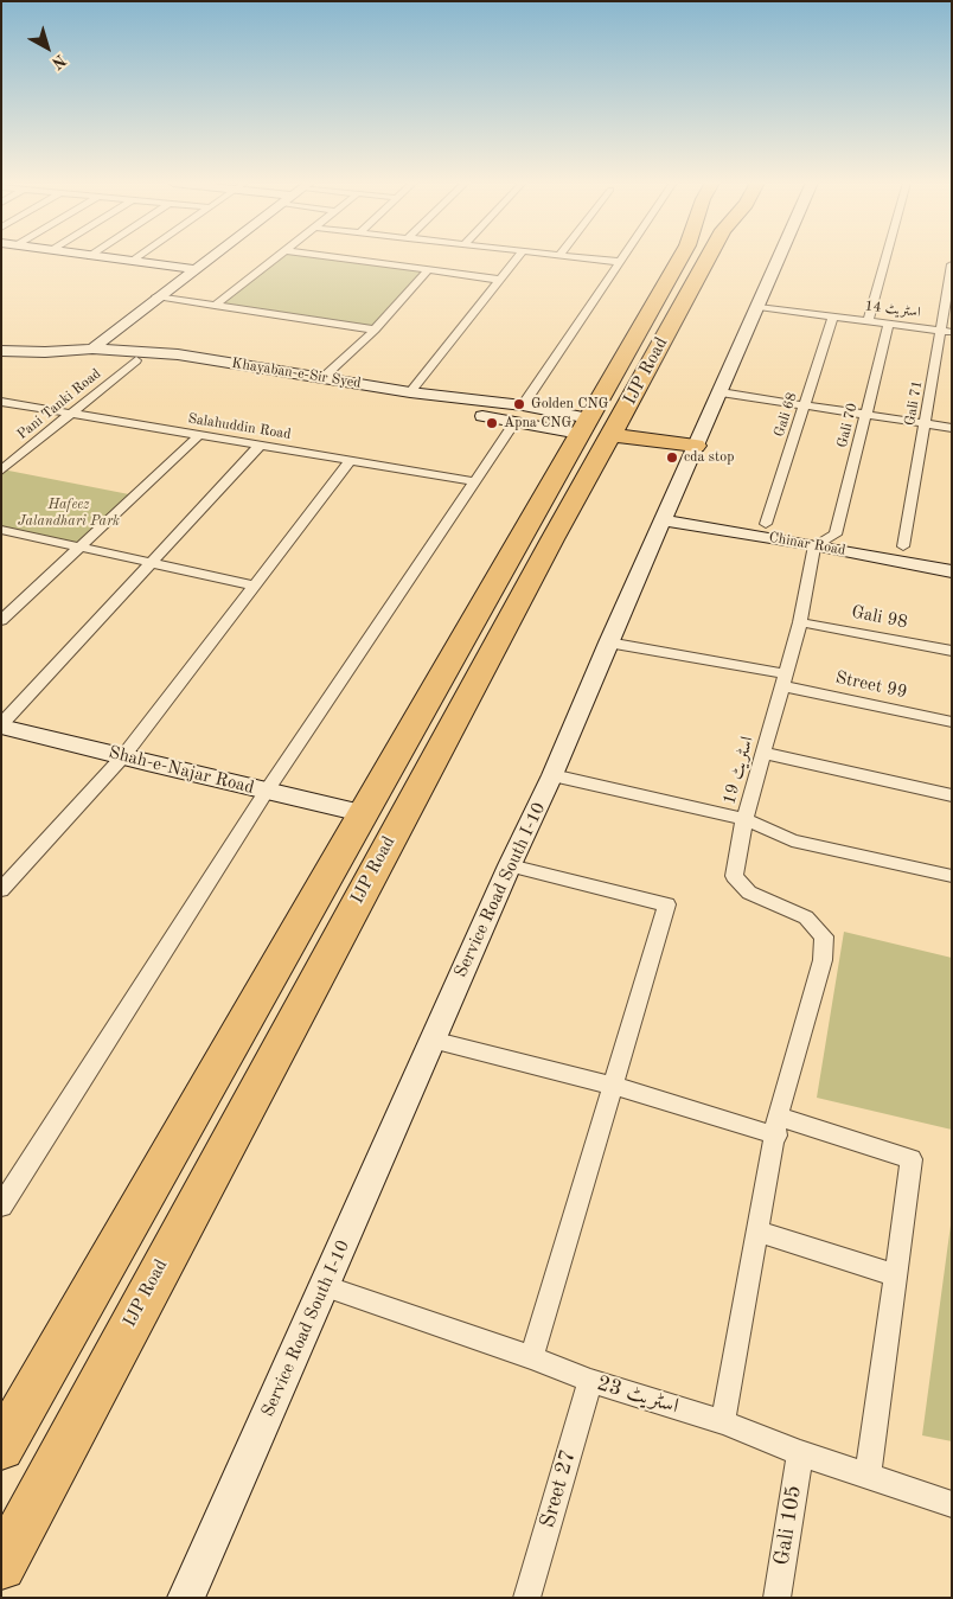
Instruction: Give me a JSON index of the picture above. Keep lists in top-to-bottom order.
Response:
{
  "streets": {
    "highway": ["IJP Road"],
    "main road": [
      "Khayaban-e-Sir Syed",
      "Chinar Road",
      "Shah-e-Najar Road",
      "Service Road South I-10"
    ],
    "street": [
      "اسٹریٹ 14",
      "Gali 71",
      "Pani Tanki Road",
      "Gali 68",
      "Gali 70",
      "Salahuddin Road",
      "Gali 98",
      "Street 99",
      "اسٹریٹ 19",
      "اسٹریٹ 23",
      "Sreet 27",
      "Gali 105"
    ]
  },
  "crossings": [
    ["اسٹریٹ 14", "Gali 71"],
    ["اسٹریٹ 14", "Gali 68"],
    ["اسٹریٹ 14", "Gali 70"],
    ["اسٹریٹ 14", "Service Road South I-10"],
    ["IJP Road", "Khayaban-e-Sir Syed"],
    ["IJP Road", "Shah-e-Najar Road"],
    ["Khayaban-e-Sir Syed", "Pani Tanki Road"],
    ["Gali 71", "Chinar Road"],
    ["Pani Tanki Road", "Salahuddin Road"],
    ["Gali 68", "Chinar Road"],
    ["Gali 70", "Chinar Road"],
    ["Chinar Road", "اسٹریٹ 19"],
    ["Chinar Road", "Service Road South I-10"],
    ["Gali 98", "اسٹریٹ 19"],
    ["Street 99", "اسٹریٹ 19"],
    ["Street 99", "Service Road South I-10"],
    ["Service Road South I-10", "اسٹریٹ 23"],
    ["اسٹریٹ 23", "Sreet 27"],
    ["اسٹریٹ 23", "Gali 105"]
  ],
  "parks": ["Hafeez Jalandhari Park"],
  "places": ["Golden CNG", "Apna CNG", "cda stop"],
  "north": "bottom right"
}
